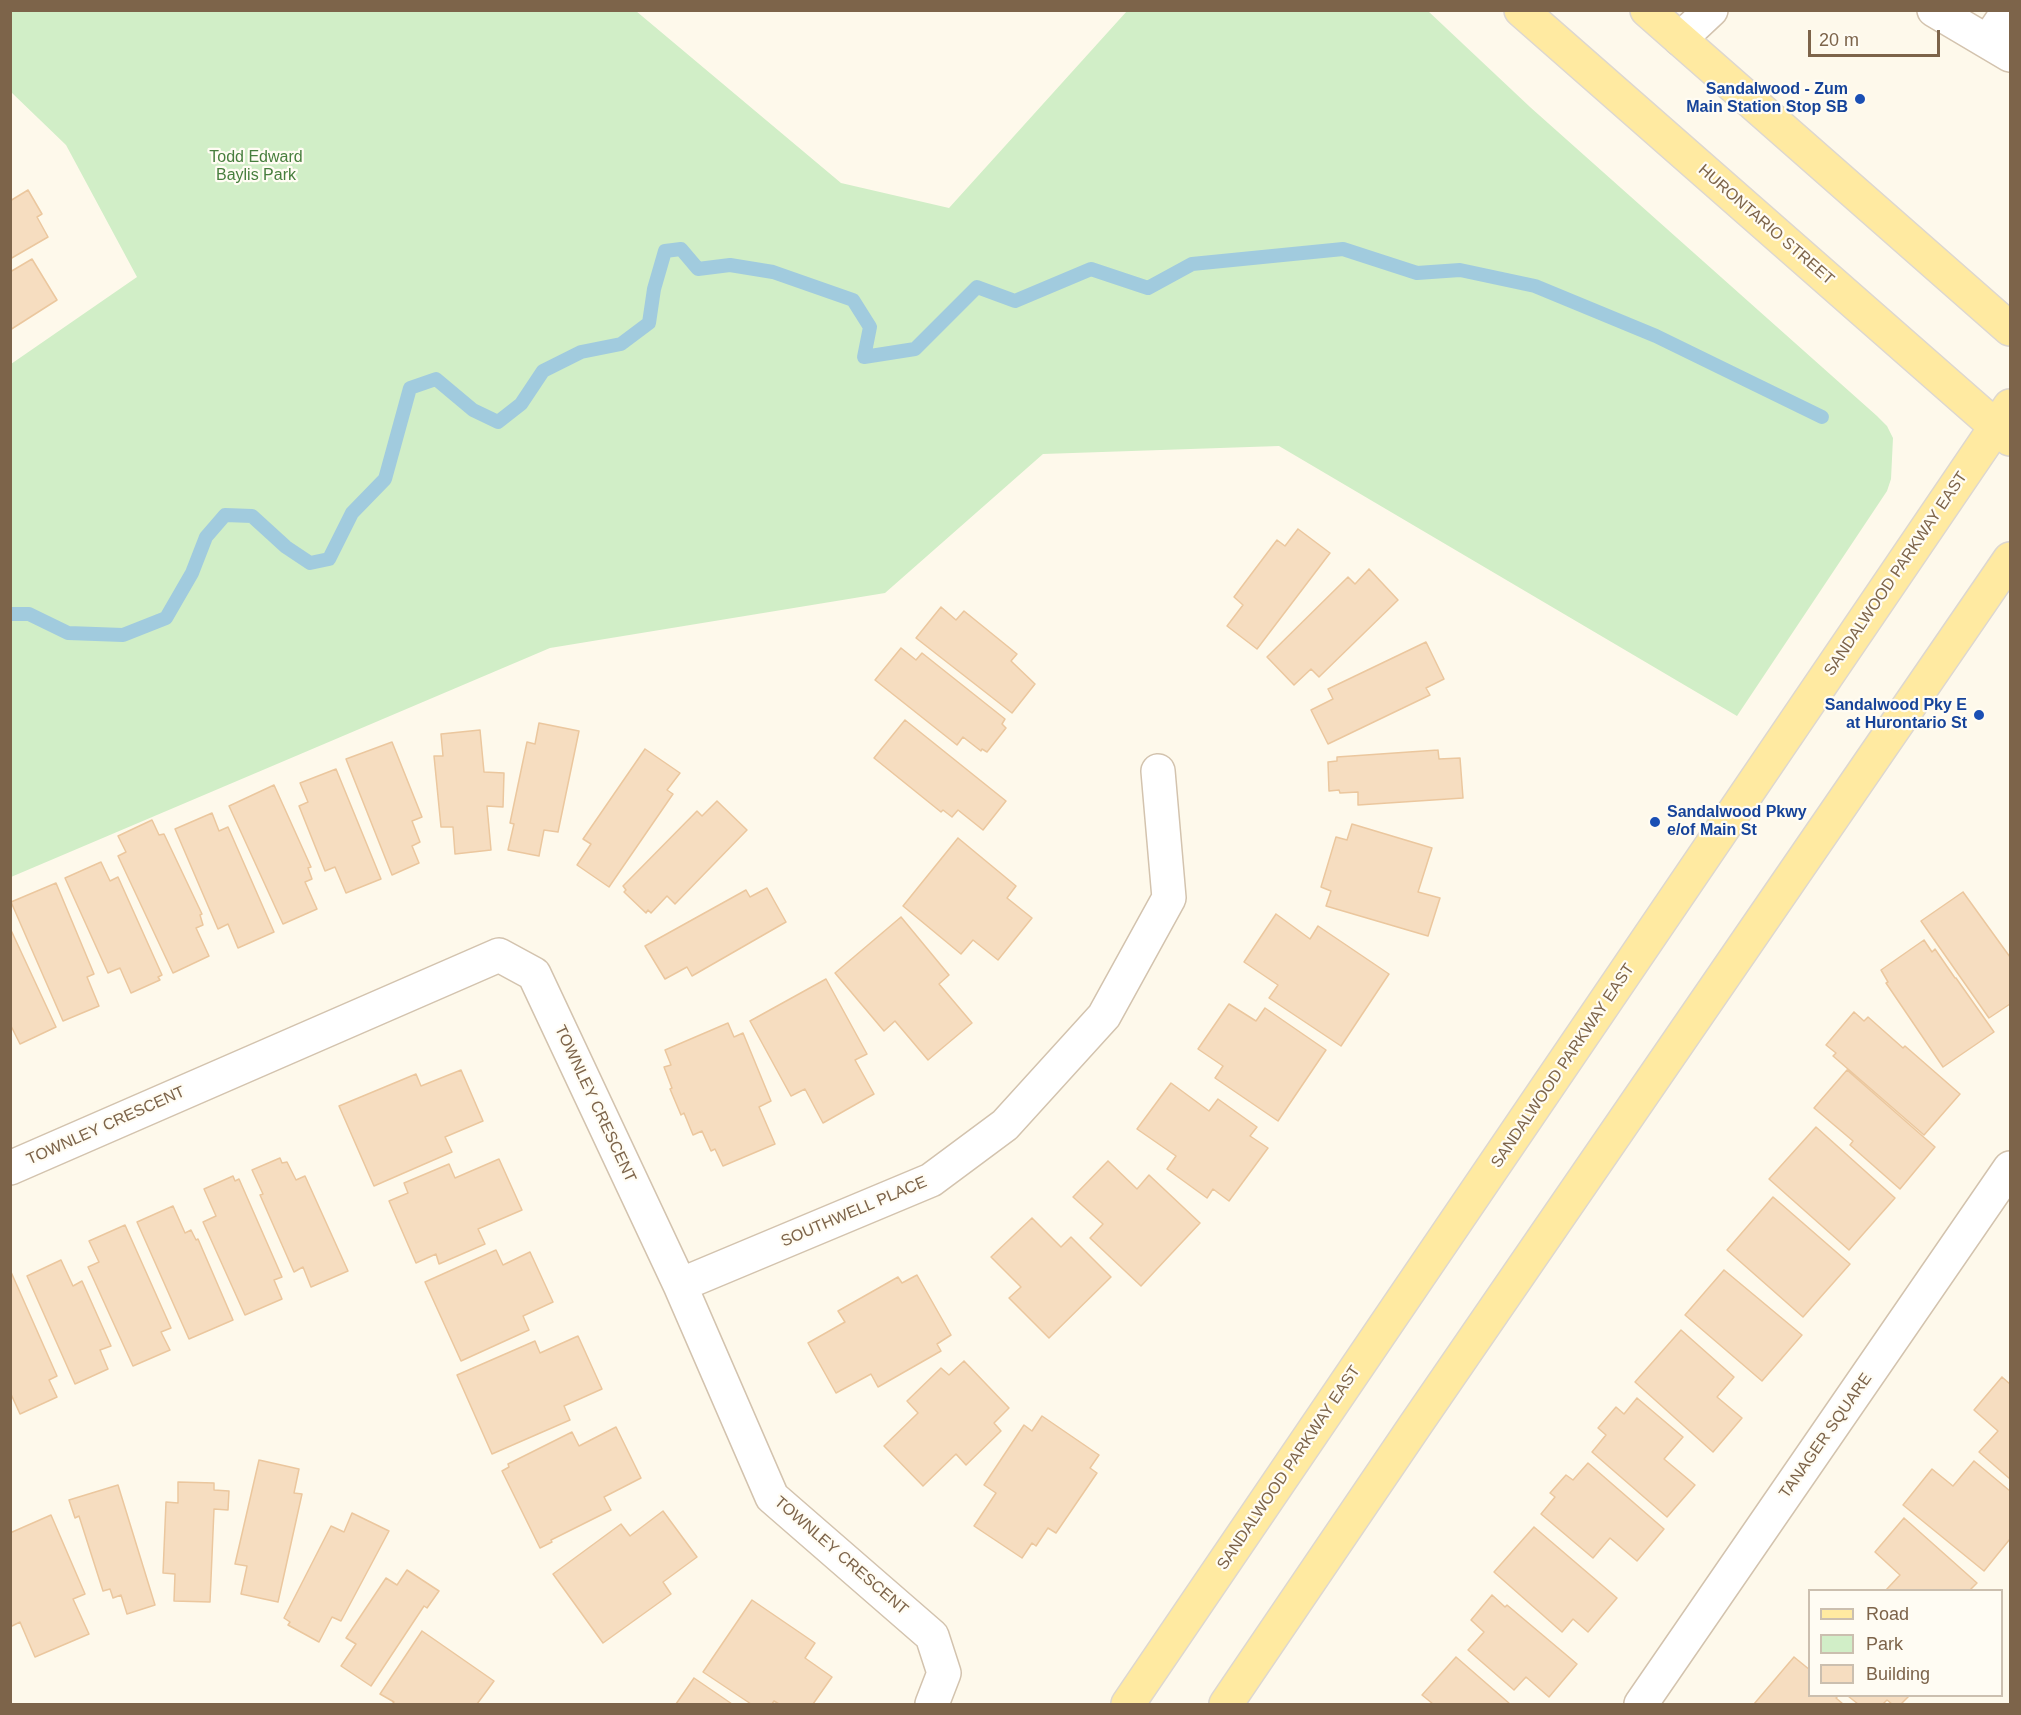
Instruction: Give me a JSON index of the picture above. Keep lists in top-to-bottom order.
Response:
{
  "streets": {
    "main road": ["HURONTARIO STREET", "SANDALWOOD PARKWAY EAST"],
    "street": ["TOWNLEY CRESCENT", "SOUTHWELL PLACE", "TANAGER SQUARE"]
  },
  "crossings": [
    ["HURONTARIO STREET", "SANDALWOOD PARKWAY EAST"],
    ["TOWNLEY CRESCENT", "SOUTHWELL PLACE"]
  ],
  "parks": ["Todd Edward Baylis Park"],
  "places": ["Sandalwood - Zum Main Station Stop SB", "Sandalwood Pky E at Hurontario St", "Sandalwood Pkwy e/of Main St"],
  "legend": ["Road", "Park", "Building"],
  "scale_bar": "20 m"
}
